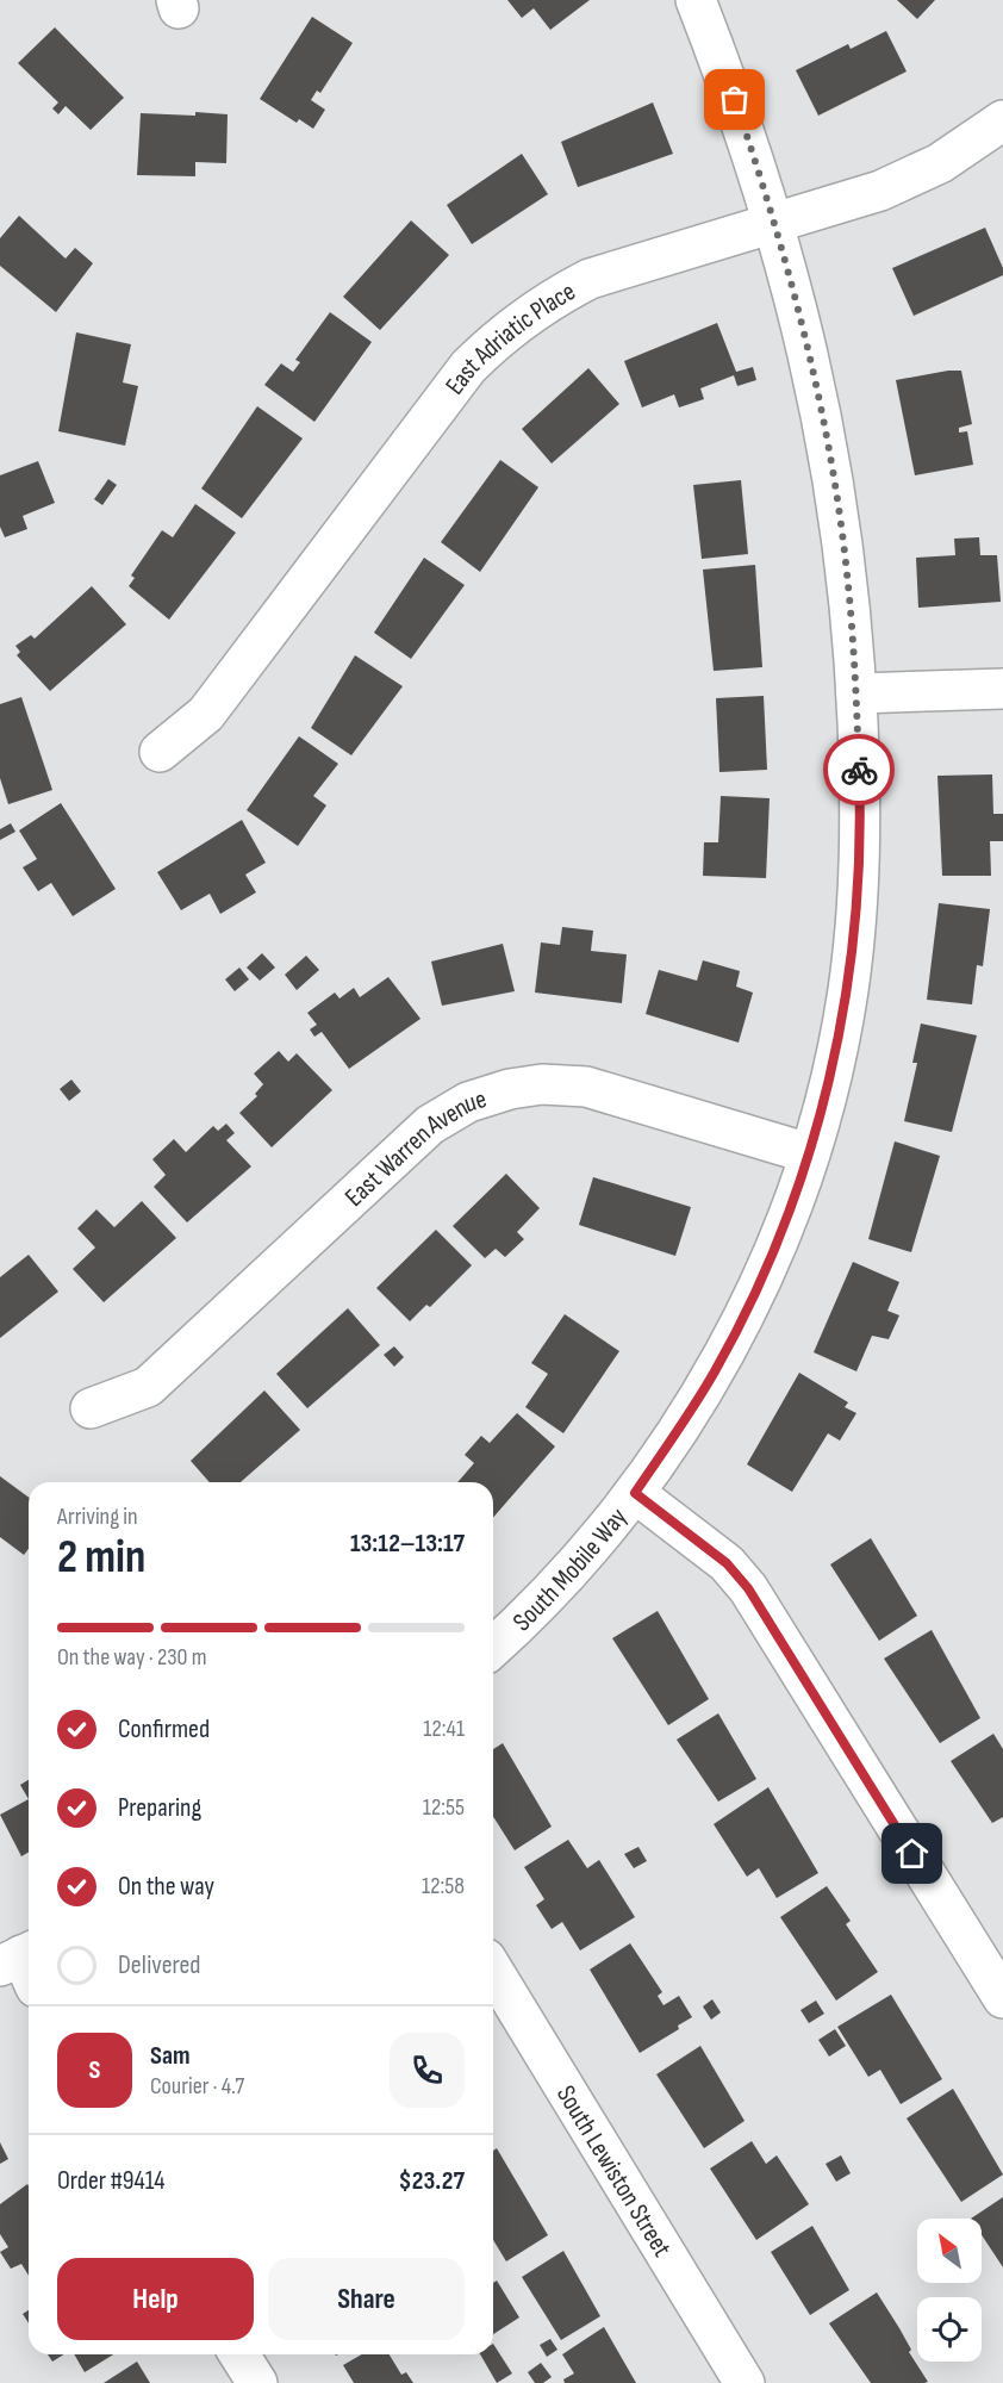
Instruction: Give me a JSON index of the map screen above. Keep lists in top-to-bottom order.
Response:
{
  "streets": {
    "street": [
      "East Adriatic Place",
      "East Warren Avenue",
      "South Mobile Way",
      "South Lewiston Street"
    ]
  },
  "crossings": [
    ["East Adriatic Place", "South Mobile Way"],
    ["East Warren Avenue", "South Mobile Way"]
  ],
  "north": "top left",
  "page": {
    "heading": ["2 min", "Arriving in", "13:12–13:17"],
    "panel": [
      "Sam",
      "Courier · 4.7",
      "Order #9414",
      "$23.27"
    ],
    "bar": "On the way · 230 m",
    "list": [
      ["Confirmed", "12:41"],
      ["Preparing", "12:55"],
      ["On the way", "12:58"],
      "Delivered"
    ],
    "round": "S",
    "buttons": ["Help", "Share"]
  }
}
